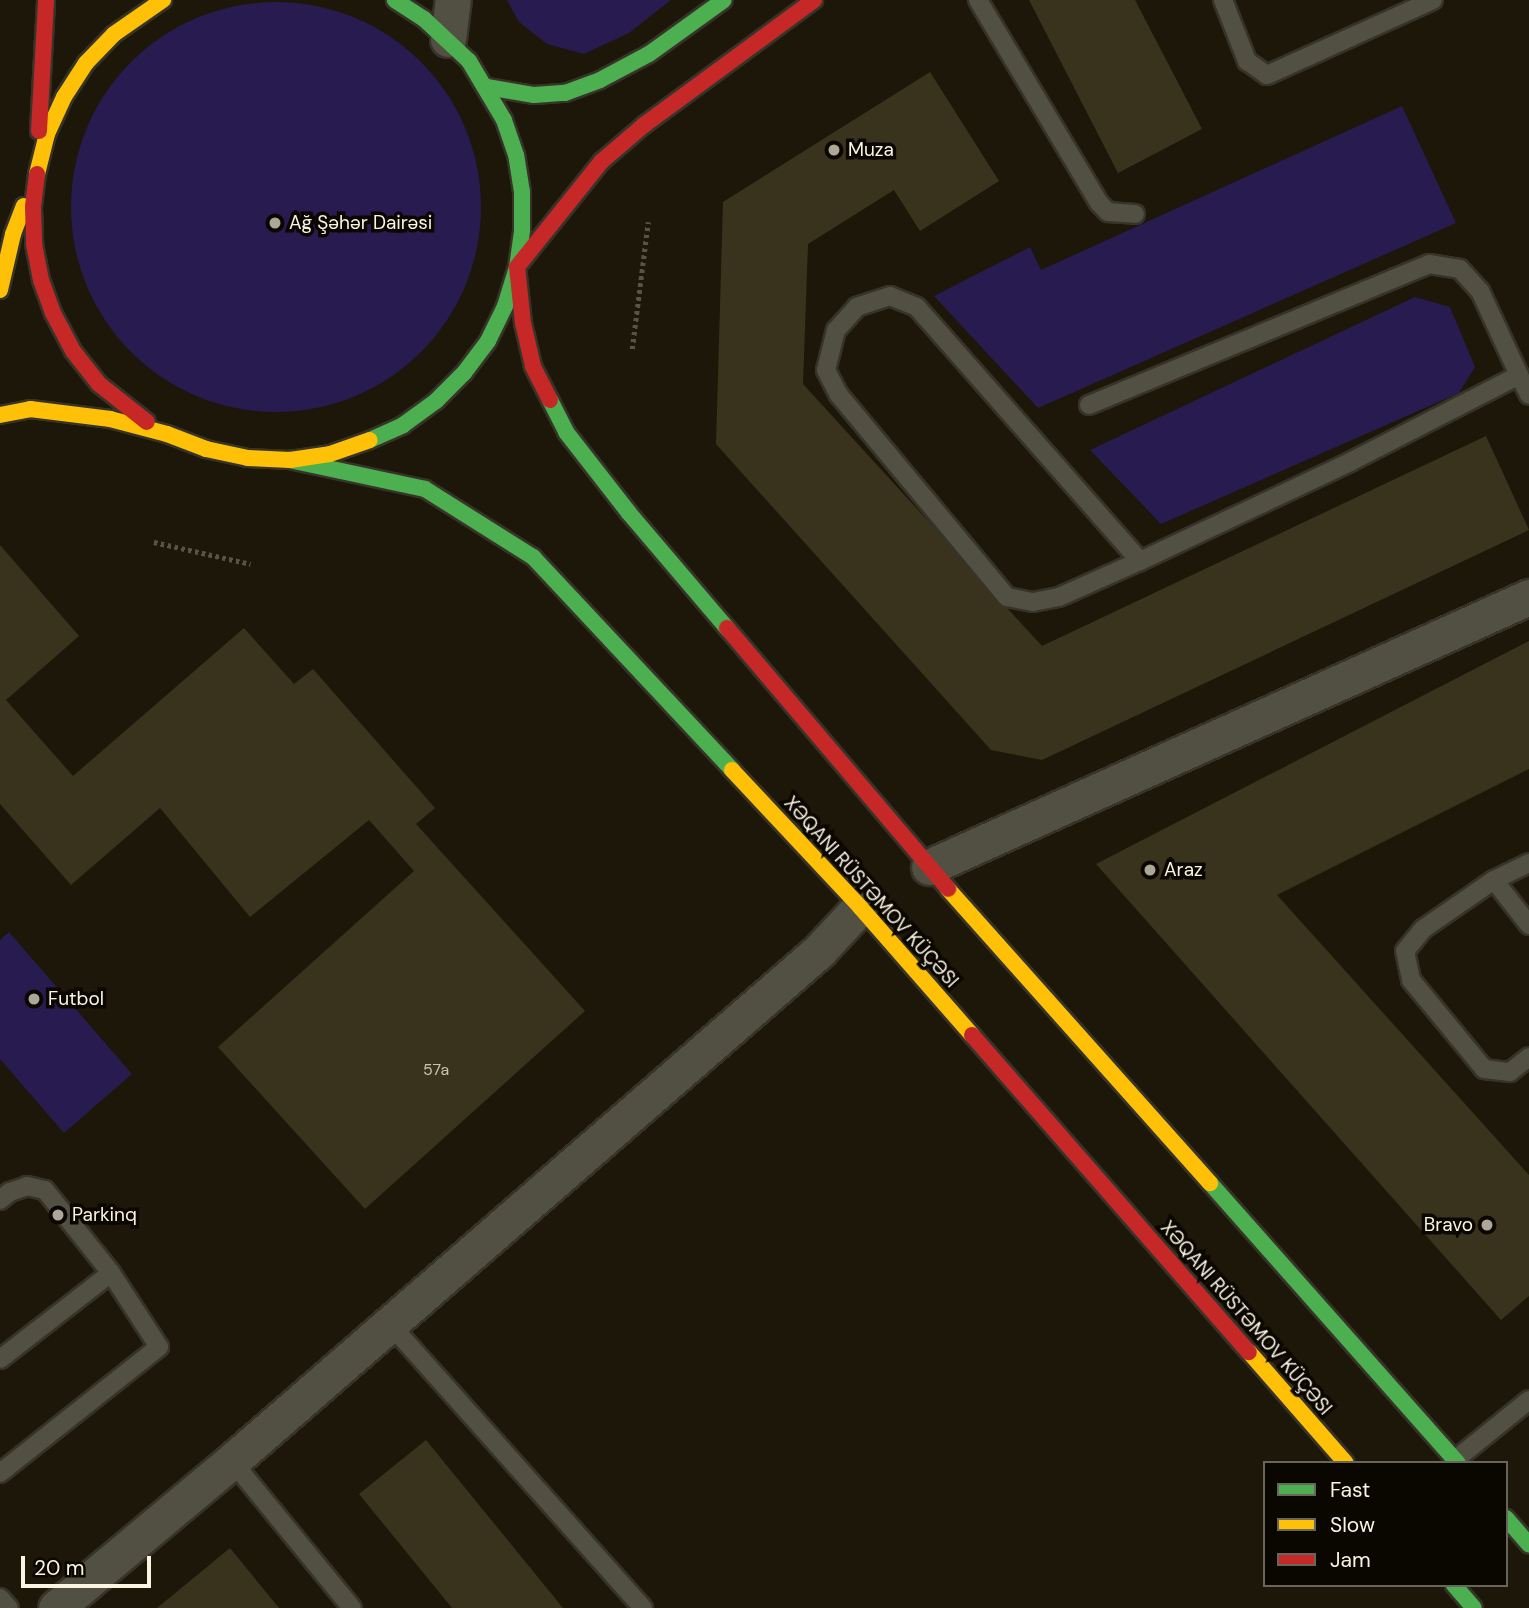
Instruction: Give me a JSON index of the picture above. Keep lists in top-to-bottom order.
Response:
{
  "streets": {
    "main road": ["XƏQANI RÜSTƏMOV KÜÇƏSI"]
  },
  "places": [
    "Muza",
    "Ağ Şəhər Dairəsi",
    "Araz",
    "Futbol",
    "Parkinq",
    "Bravo"
  ],
  "house_numbers": ["57a"],
  "legend": ["Fast", "Slow", "Jam"],
  "scale_bar": "20 m"
}
